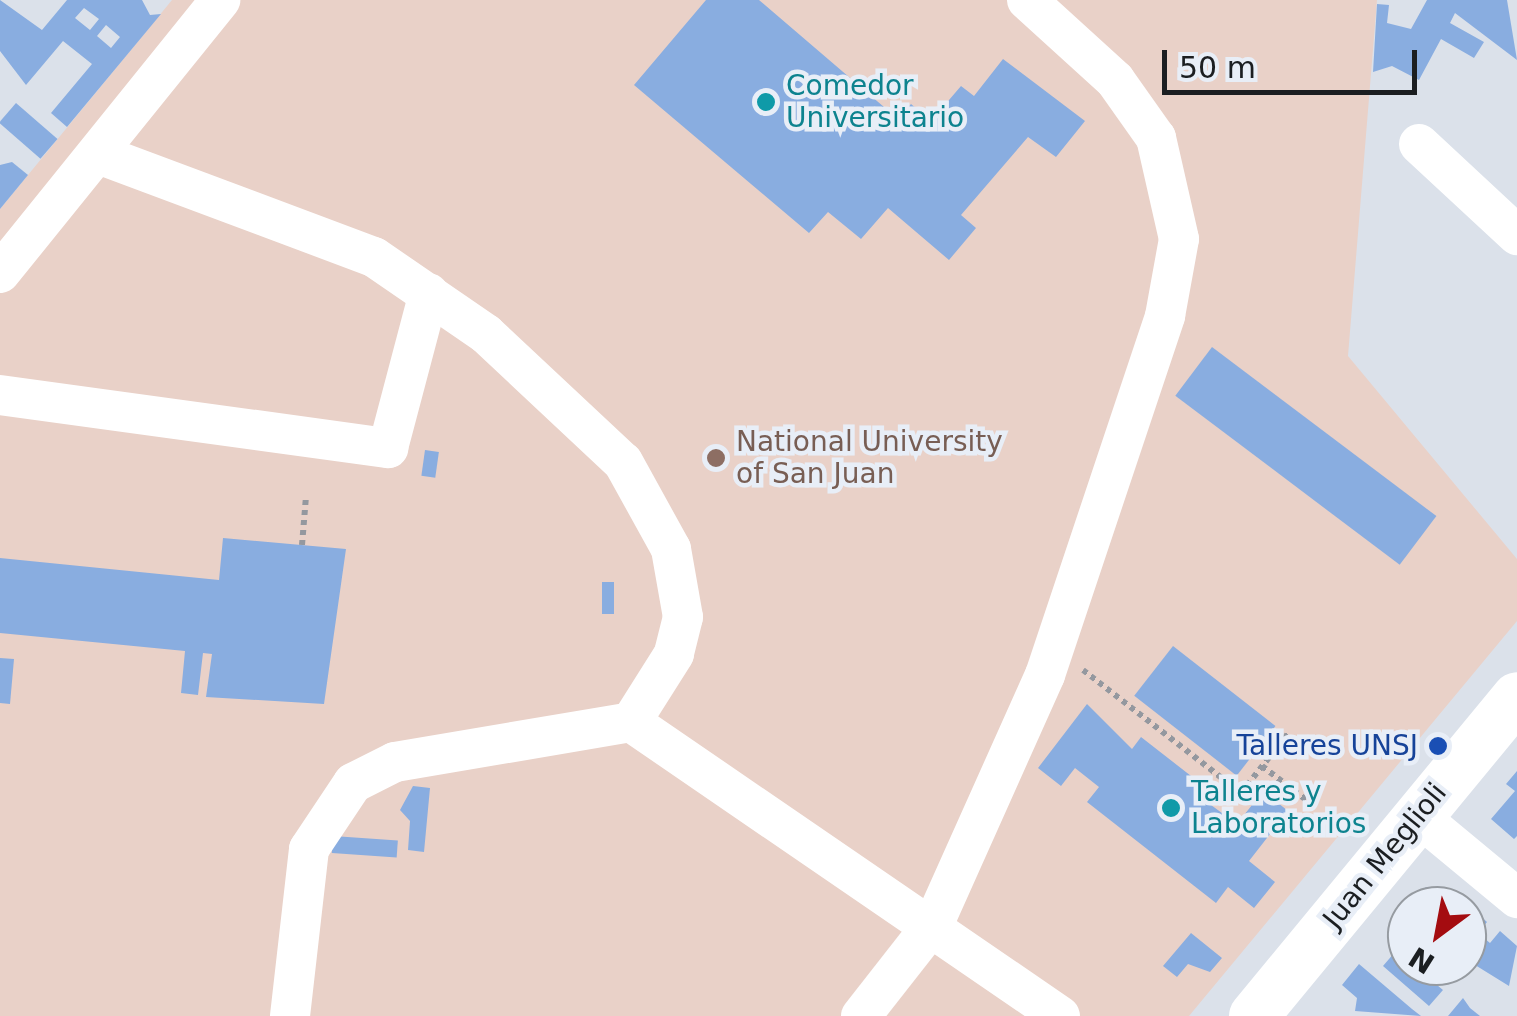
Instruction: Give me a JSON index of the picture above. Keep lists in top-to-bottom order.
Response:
{
  "streets": {
    "main road": ["Juan Meglioli"]
  },
  "places": [
    "Comedor Universitario",
    "National University of San Juan",
    "Talleres UNSJ",
    "Talleres y Laboratorios"
  ],
  "scale_bar": "50 m",
  "north": "bottom left"
}
